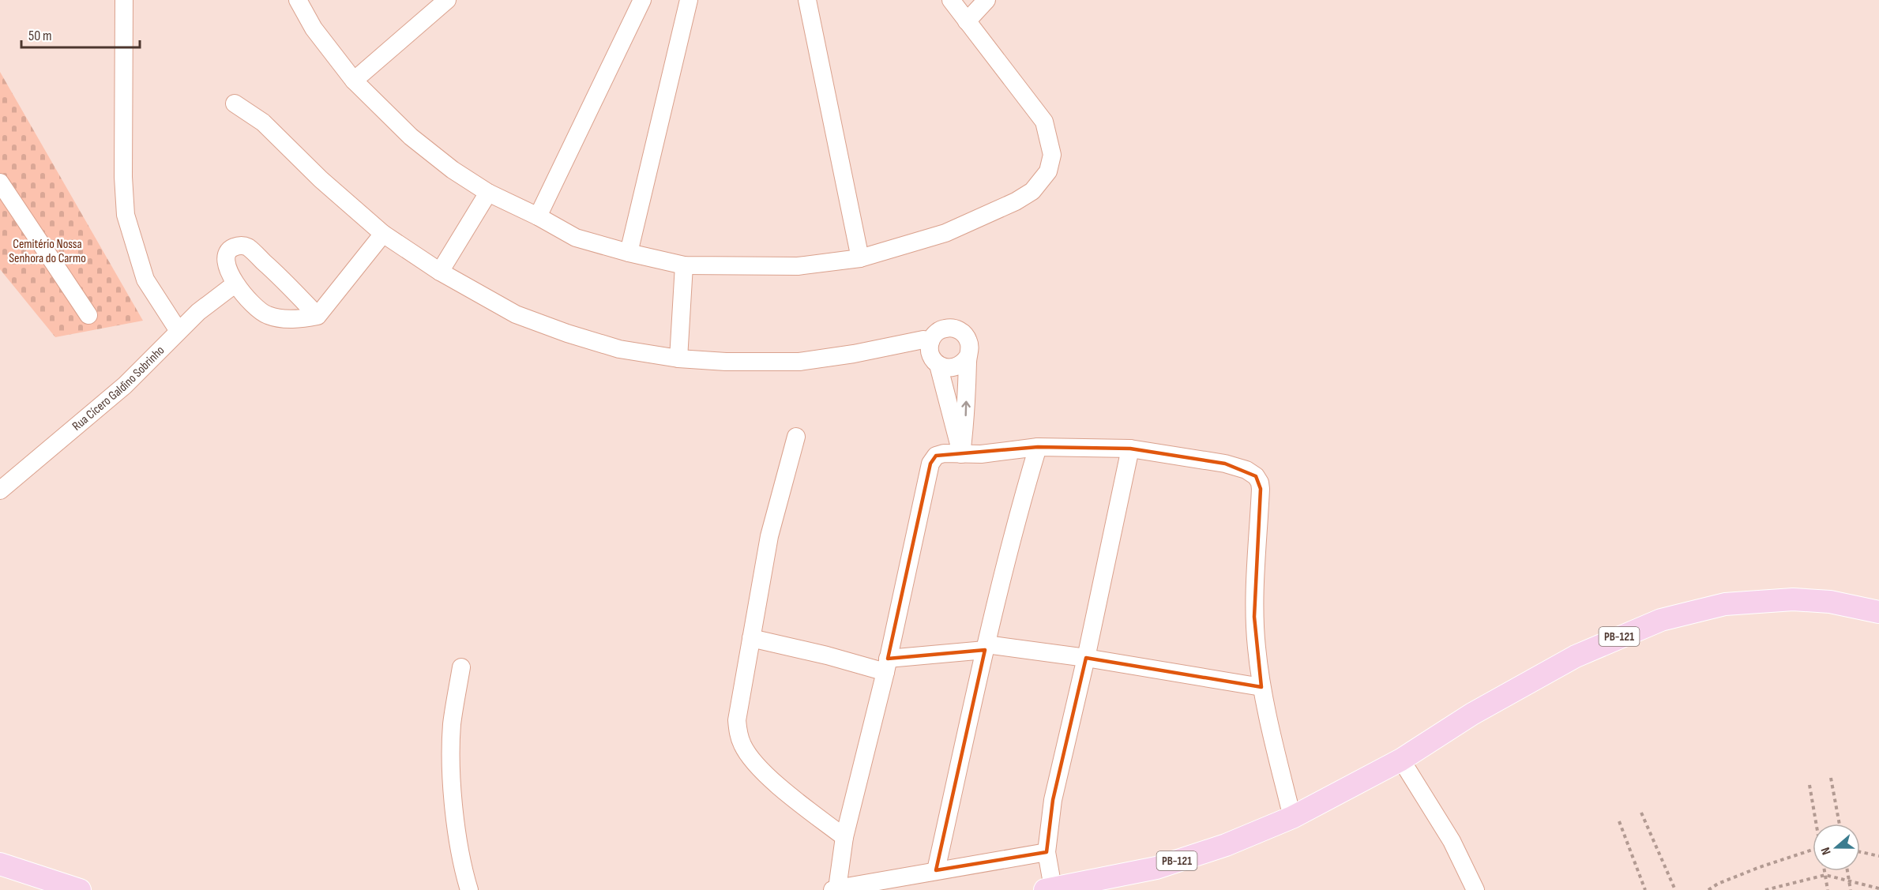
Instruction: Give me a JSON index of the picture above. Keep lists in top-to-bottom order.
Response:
{
  "streets": {
    "main road": ["PB-121"],
    "street": ["Rua Cícero Galdino Sobrinho"]
  },
  "parks": ["Cemitério Nossa Senhora do Carmo"],
  "scale_bar": "50 m",
  "north": "left"
}
